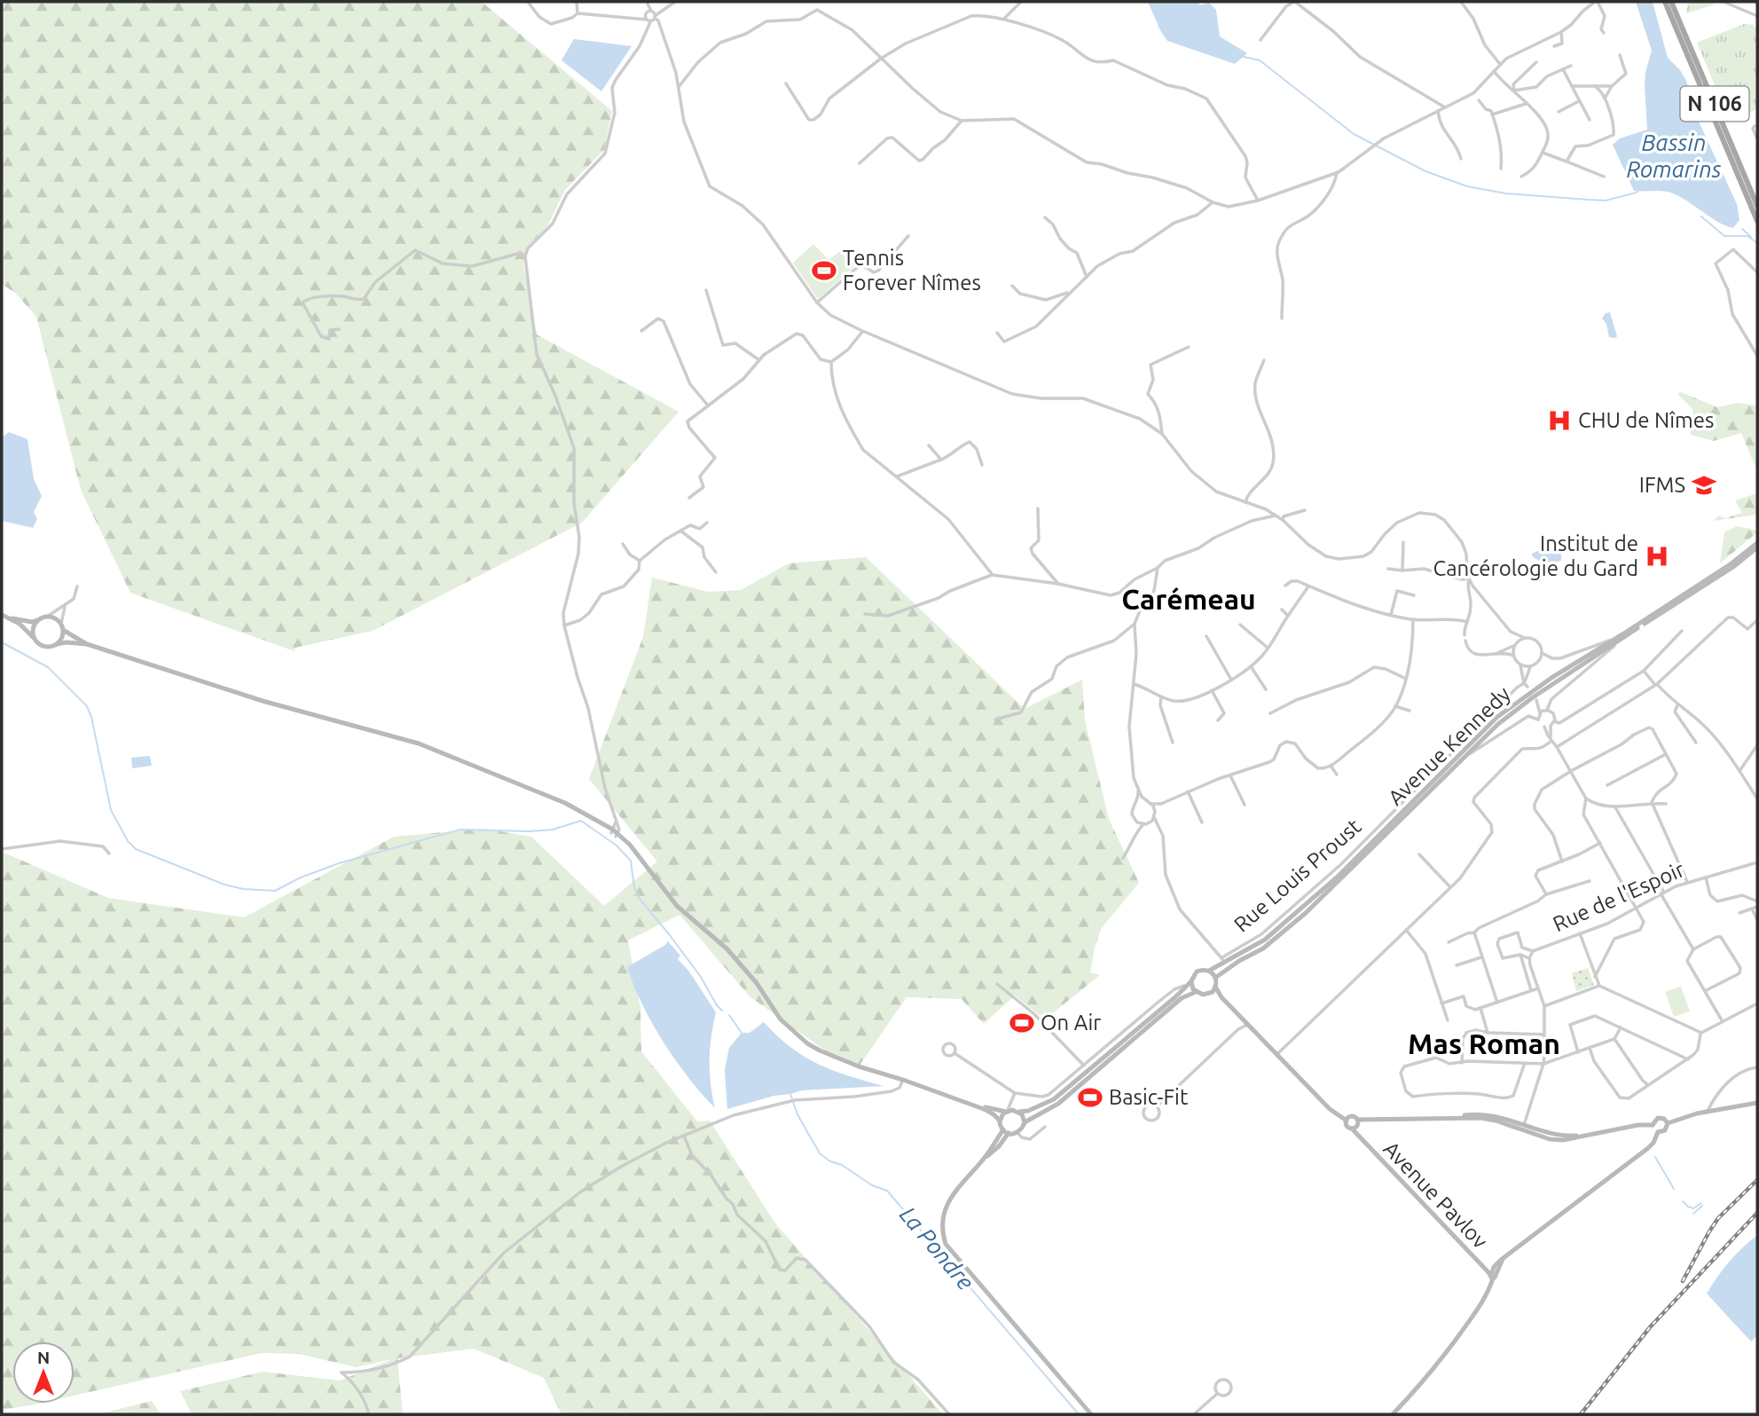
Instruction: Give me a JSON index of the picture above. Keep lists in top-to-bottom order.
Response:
{
  "streets": {
    "main road": ["N 106", "Avenue Kennedy", "Avenue Pavlov"],
    "street": ["Rue Louis Proust", "Rue de l'Espoir"]
  },
  "crossings": [
    ["Avenue Kennedy", "Rue Louis Proust"]
  ],
  "districts": ["Carémeau", "Mas Roman"],
  "water": ["Bassin Romarins", "La Pondre"],
  "places": {
    "sports": ["Tennis Forever Nîmes", "On Air", "Basic-Fit"],
    "hospital": ["CHU de Nîmes", "Institut de Cancérologie du Gard"],
    "school or university": ["IFMS"]
  },
  "north": "top"
}
